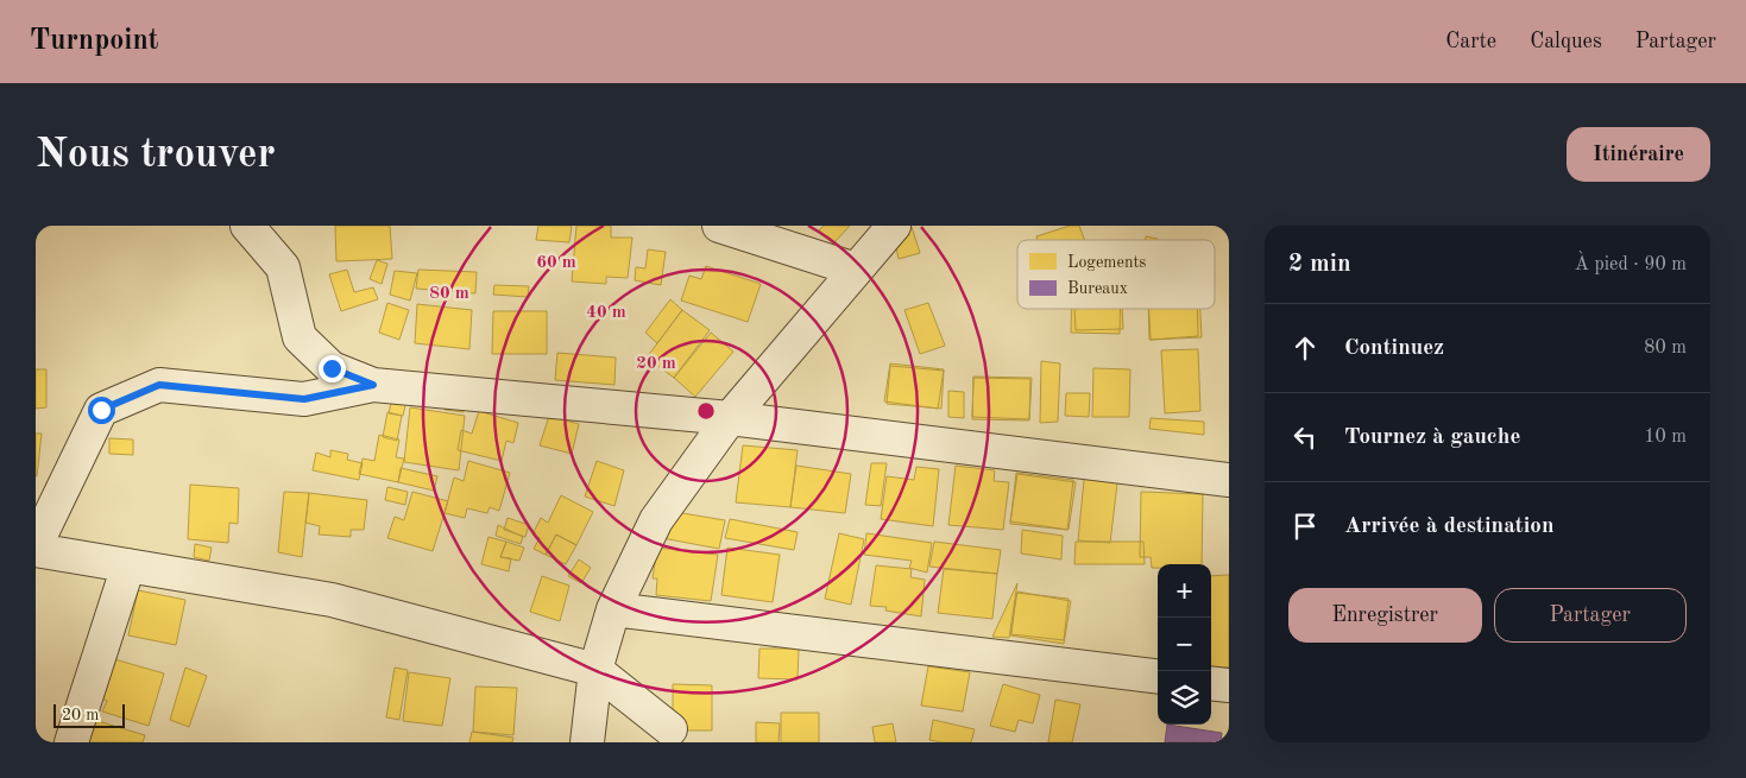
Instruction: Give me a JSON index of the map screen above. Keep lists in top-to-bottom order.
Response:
{
  "legend": ["Logements", "Bureaux"],
  "scale_bar": "20 m",
  "page": {
    "header": "Turnpoint",
    "nav": ["Carte", "Calques", "Partager"],
    "buttons": [
      "Itinéraire",
      ["Enregistrer", "Partager"]
    ],
    "title": "Nous trouver",
    "heading": ["2 min", "À pied · 90 m"],
    "list": [
      ["Continuez", "80 m"],
      ["Tournez à gauche", "10 m"],
      "Arrivée à destination"
    ],
    "map_buttons": ["+", "−"],
    "scale": "20 m"
  },
  "rings": [
    "60 m",
    "80 m",
    "40 m",
    "20 m"
  ]
}
